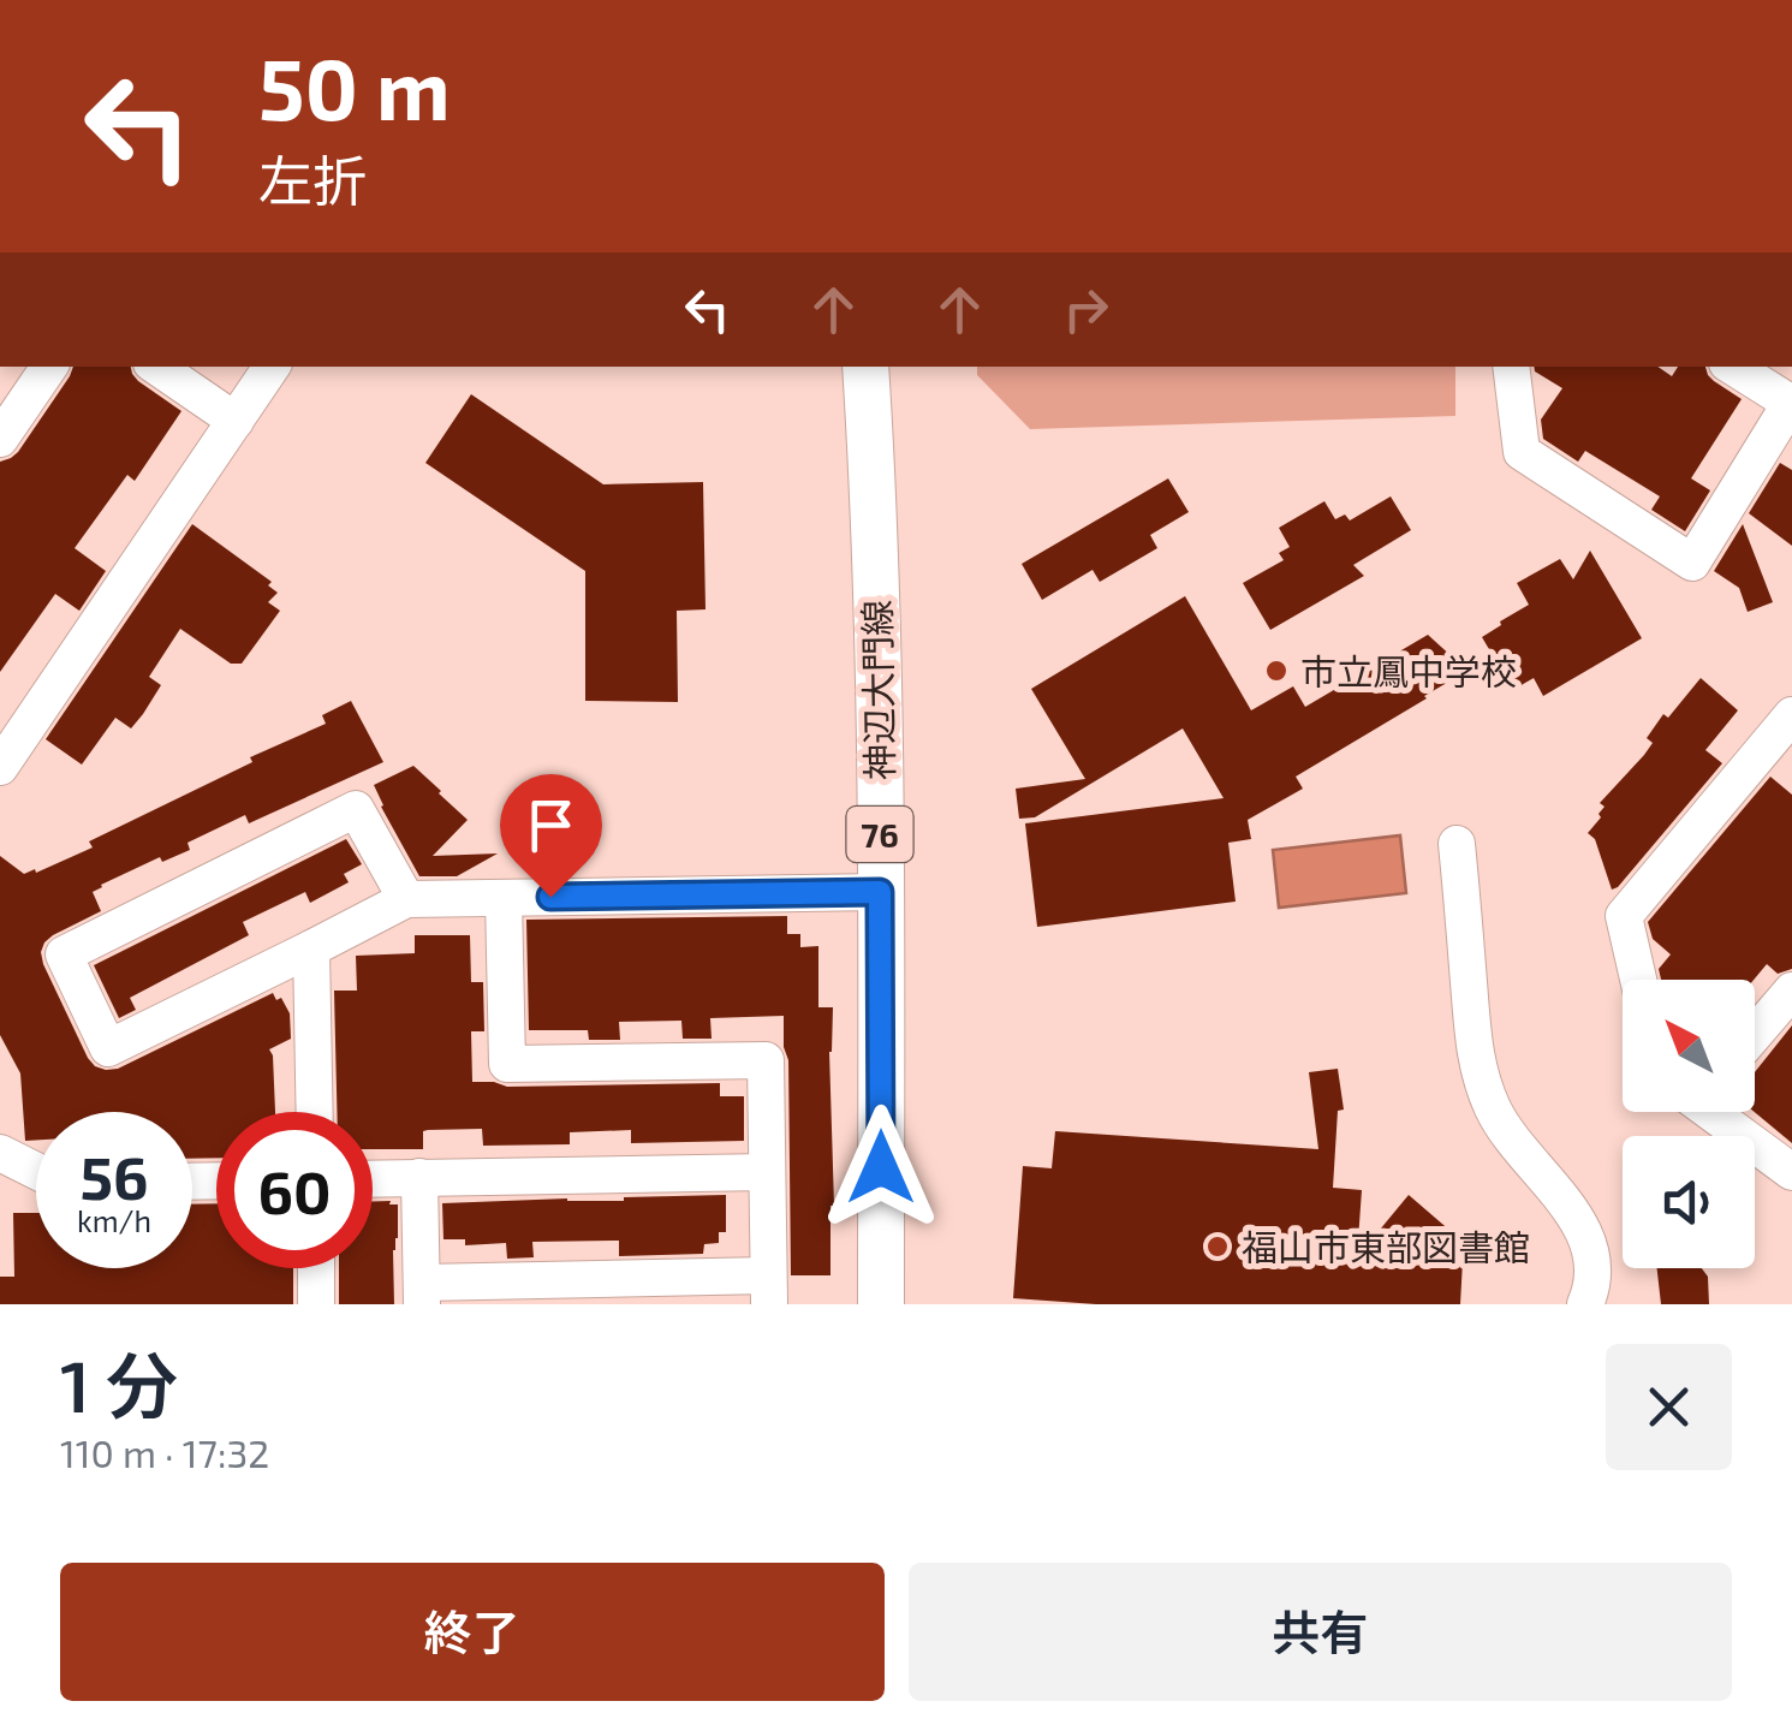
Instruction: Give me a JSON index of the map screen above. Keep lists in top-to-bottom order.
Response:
{
  "streets": {
    "main road": ["神辺大門線", "76"]
  },
  "places": ["市立鳳中学校", "福山市東部図書館"],
  "north": "top left",
  "page": {
    "turn": ["50 m", "左折"],
    "speed": "56 km/h",
    "limit": "60",
    "heading": ["1 分", "110 m · 17:32"],
    "buttons": ["終了", "共有"]
  }
}
